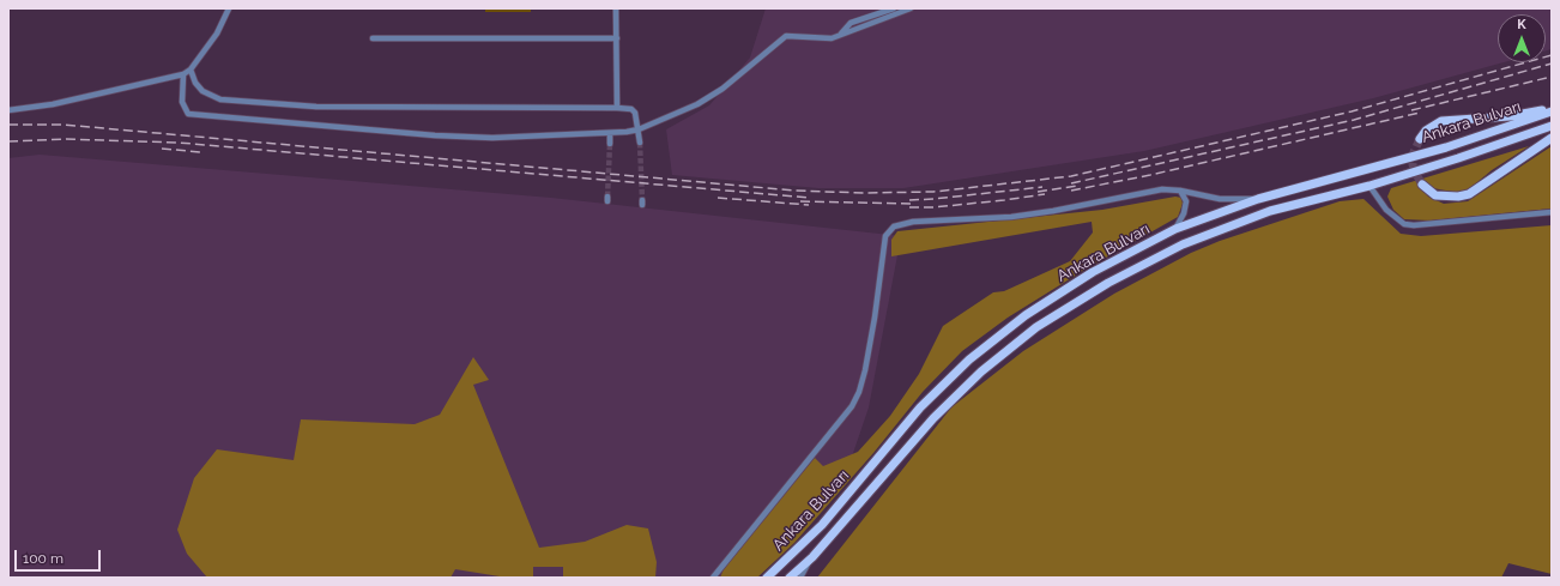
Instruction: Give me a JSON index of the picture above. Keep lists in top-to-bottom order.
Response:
{
  "streets": {
    "main road": ["Ankara Bulvarı"]
  },
  "scale_bar": "100 m",
  "north": "top"
}
